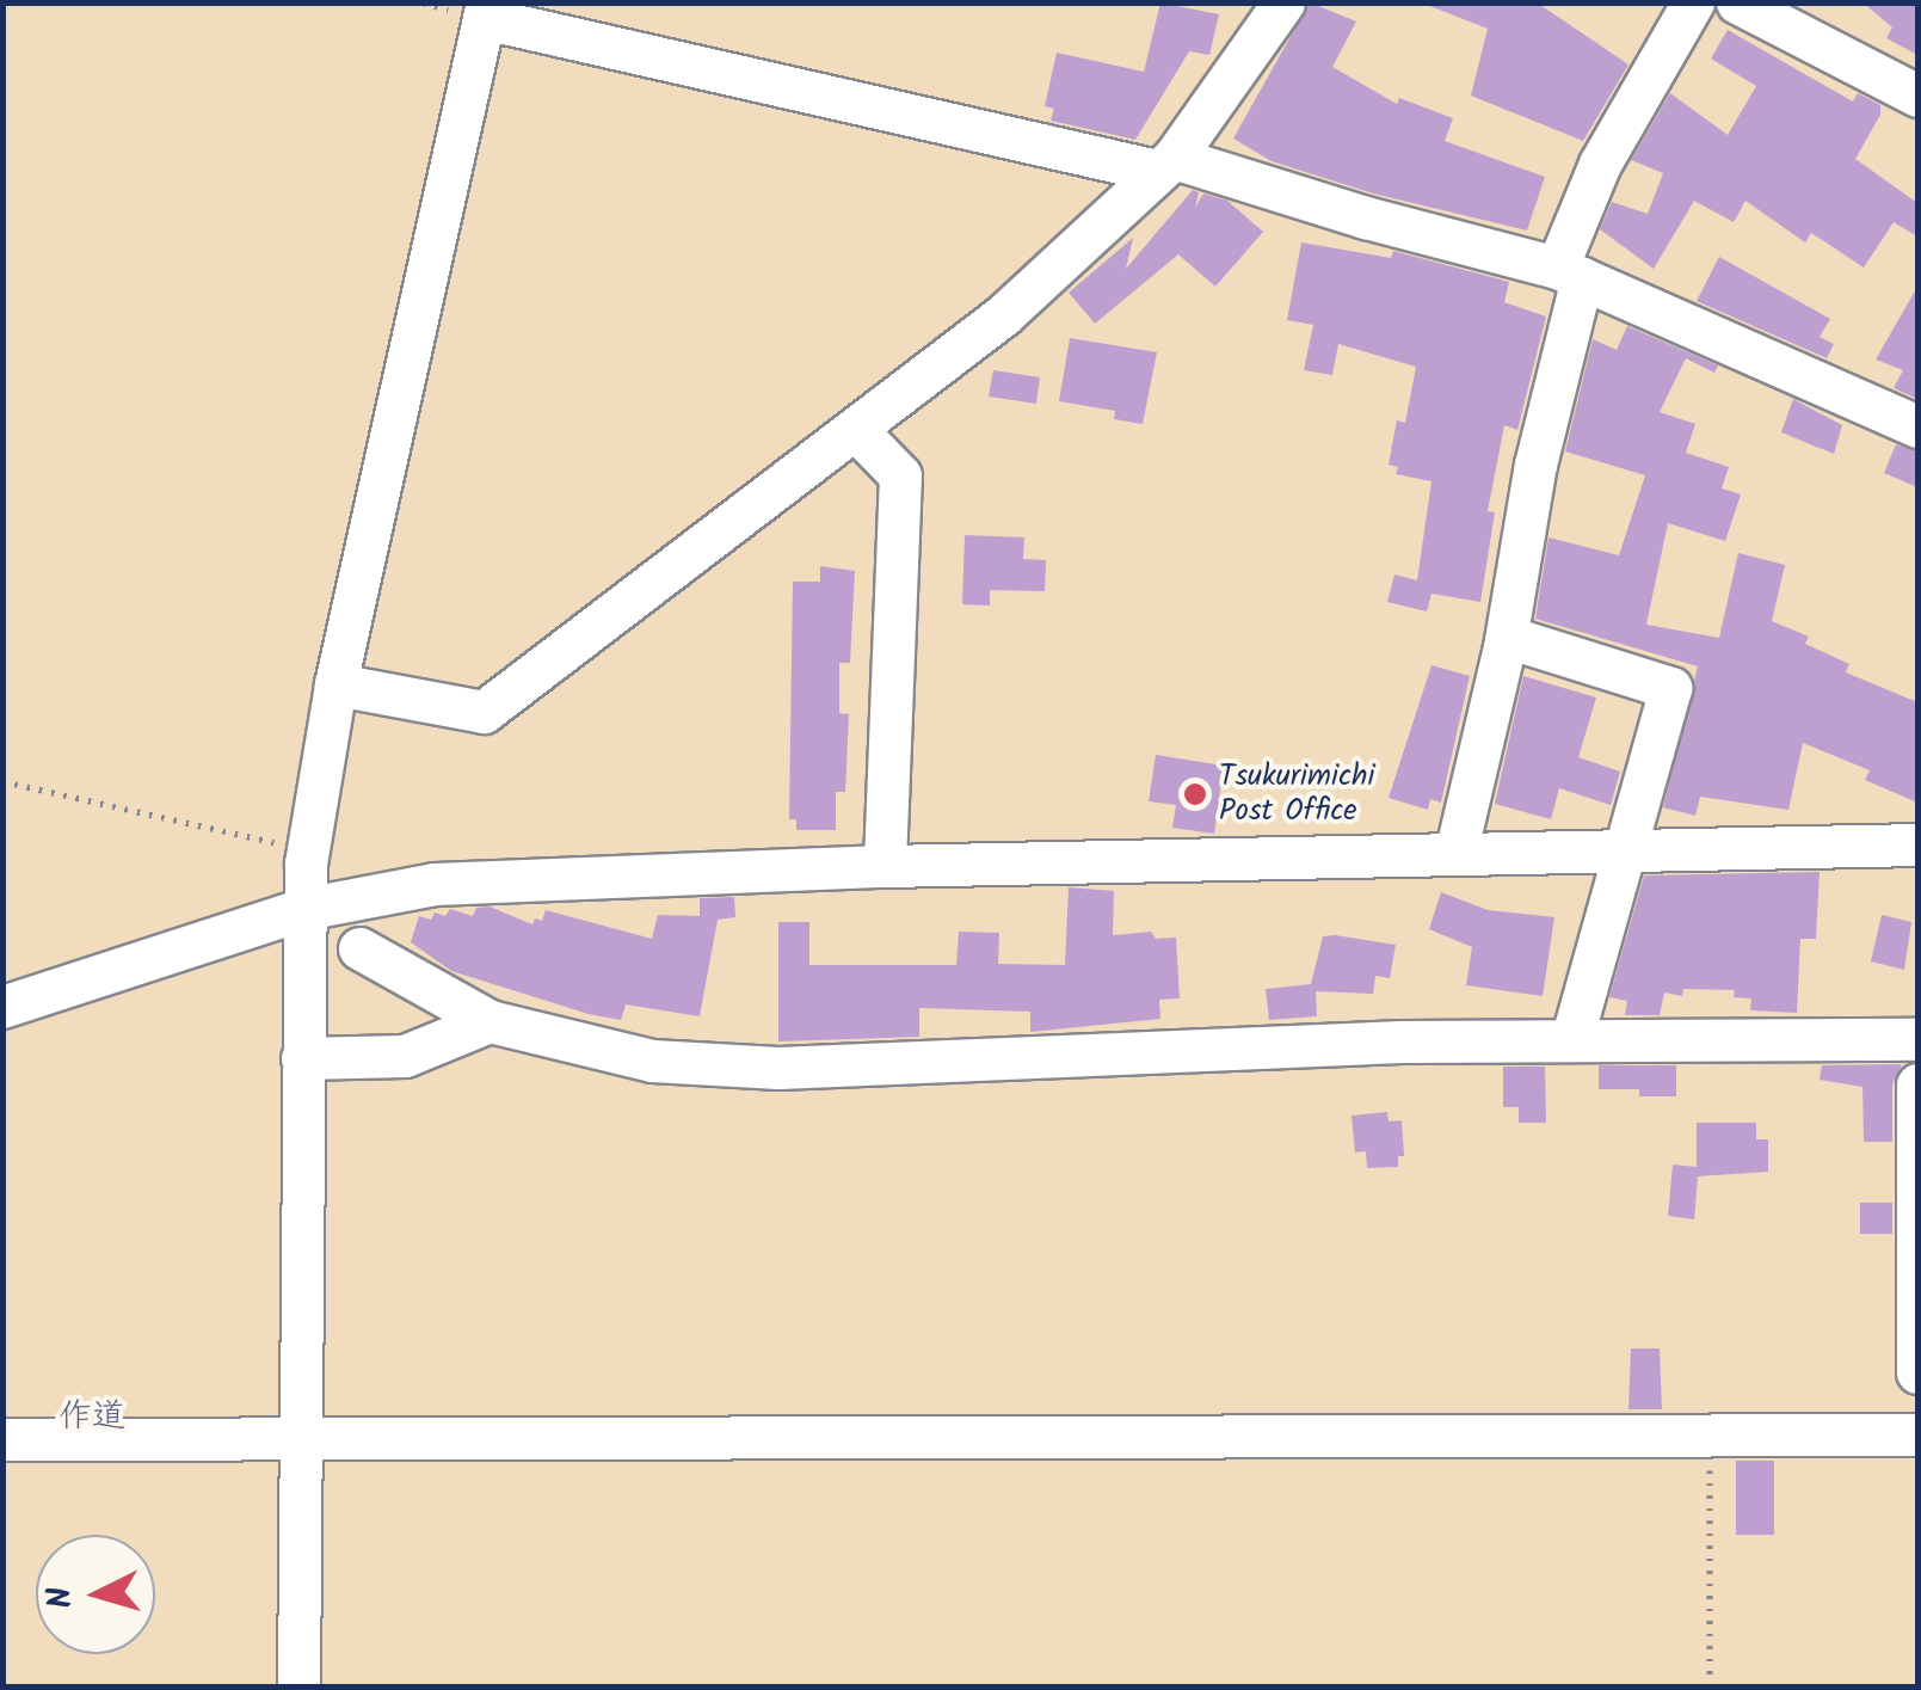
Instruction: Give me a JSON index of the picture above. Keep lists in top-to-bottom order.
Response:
{
  "districts": ["作道"],
  "places": ["Tsukurimichi Post Office"],
  "north": "left"
}
